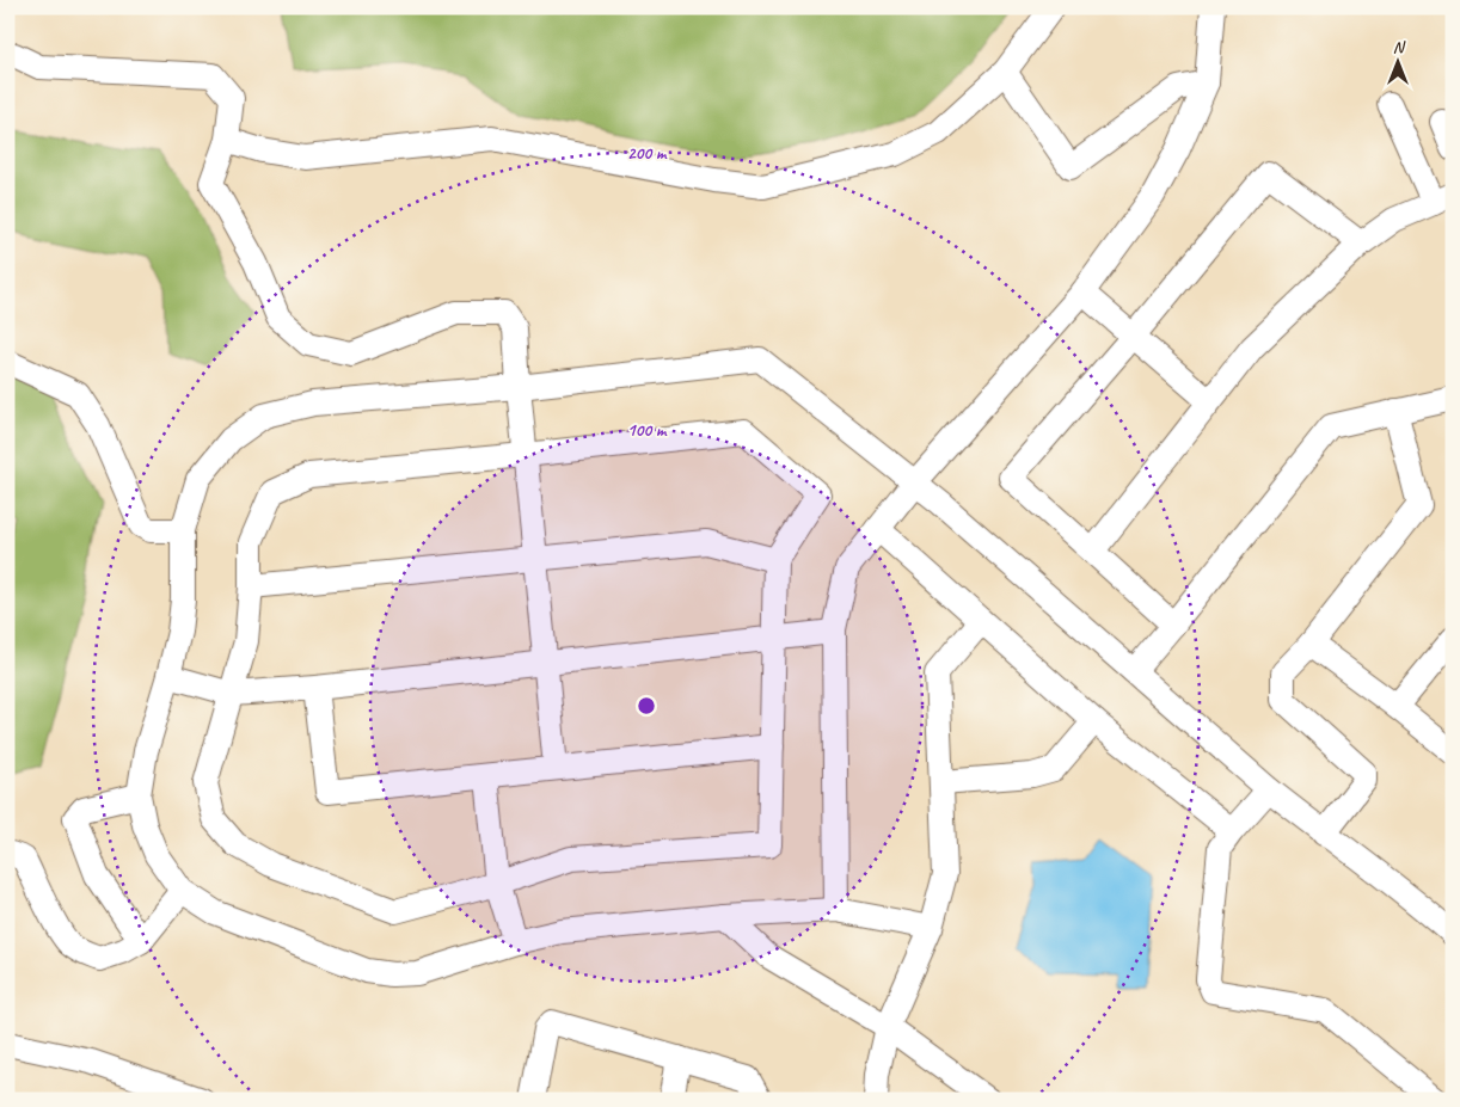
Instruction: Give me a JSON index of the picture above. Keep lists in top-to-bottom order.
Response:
{
  "north": "top",
  "rings": ["200 m", "100 m"]
}
